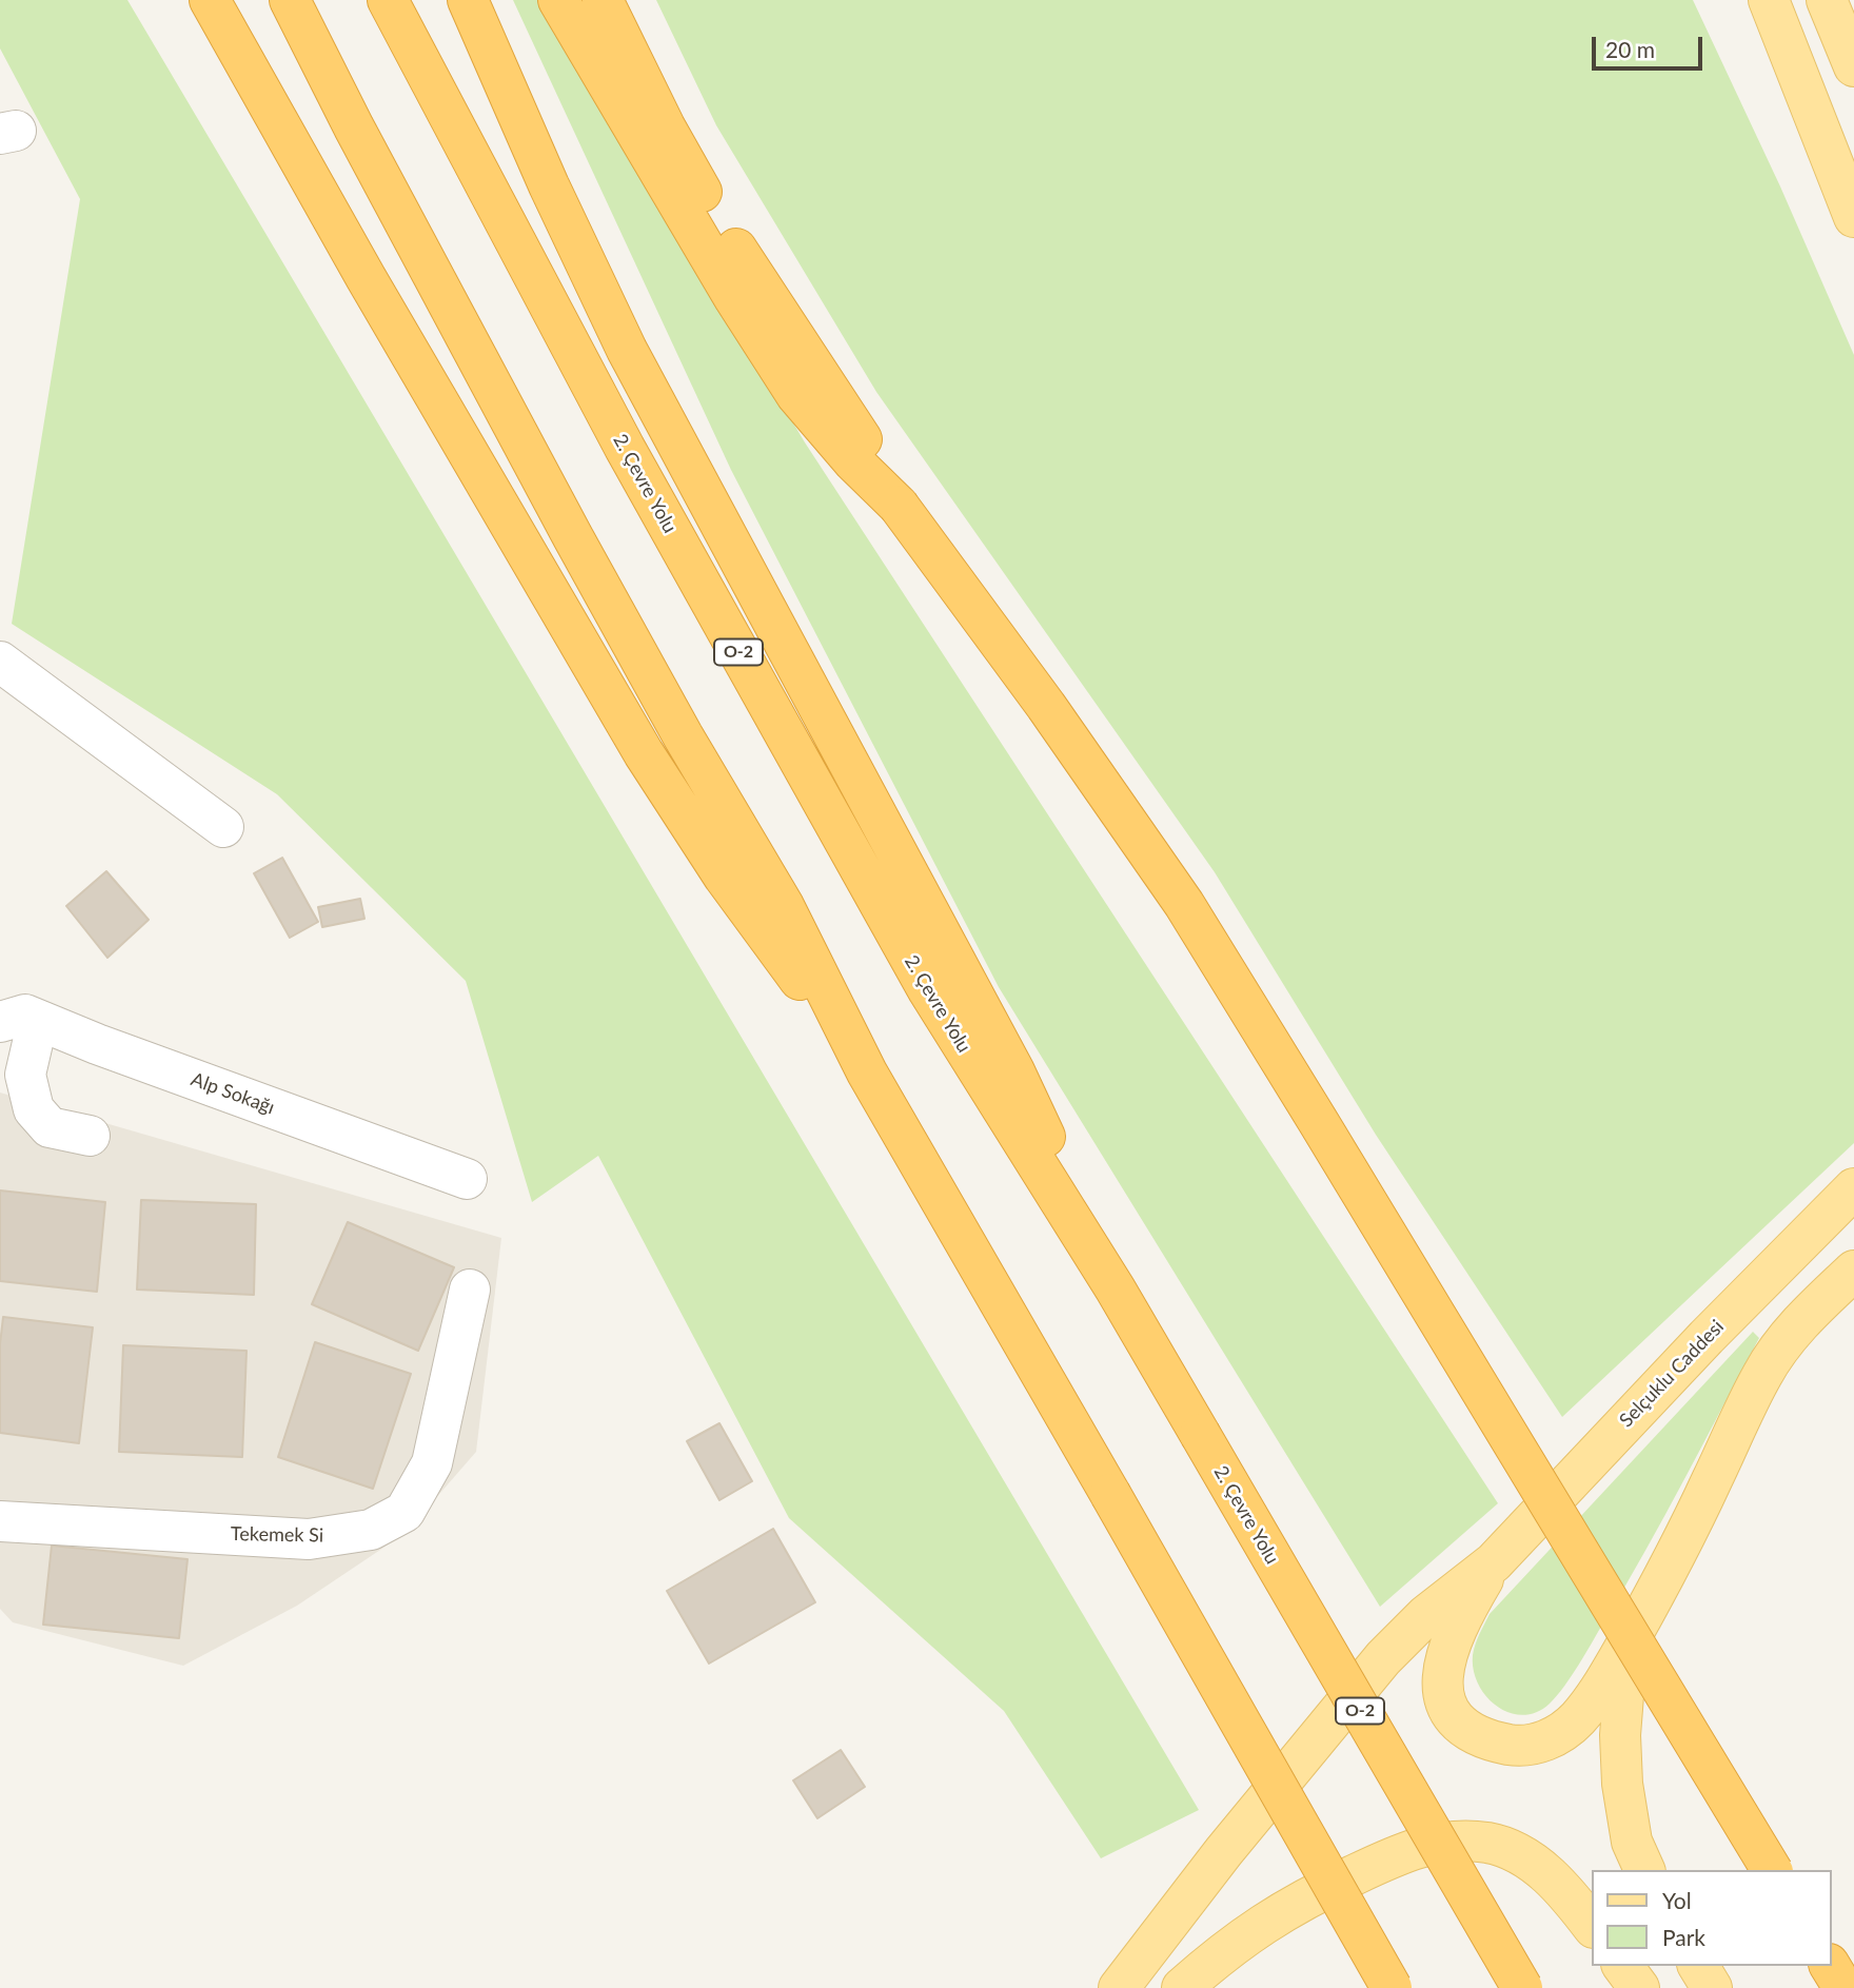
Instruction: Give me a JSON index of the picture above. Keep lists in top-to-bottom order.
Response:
{
  "streets": {
    "highway": ["2. Çevre Yolu", "O-2"],
    "main road": ["Selçuklu Caddesi"],
    "street": ["Alp Sokağı", "Tekemek Si"]
  },
  "legend": ["Yol", "Park"],
  "scale_bar": "20 m"
}
